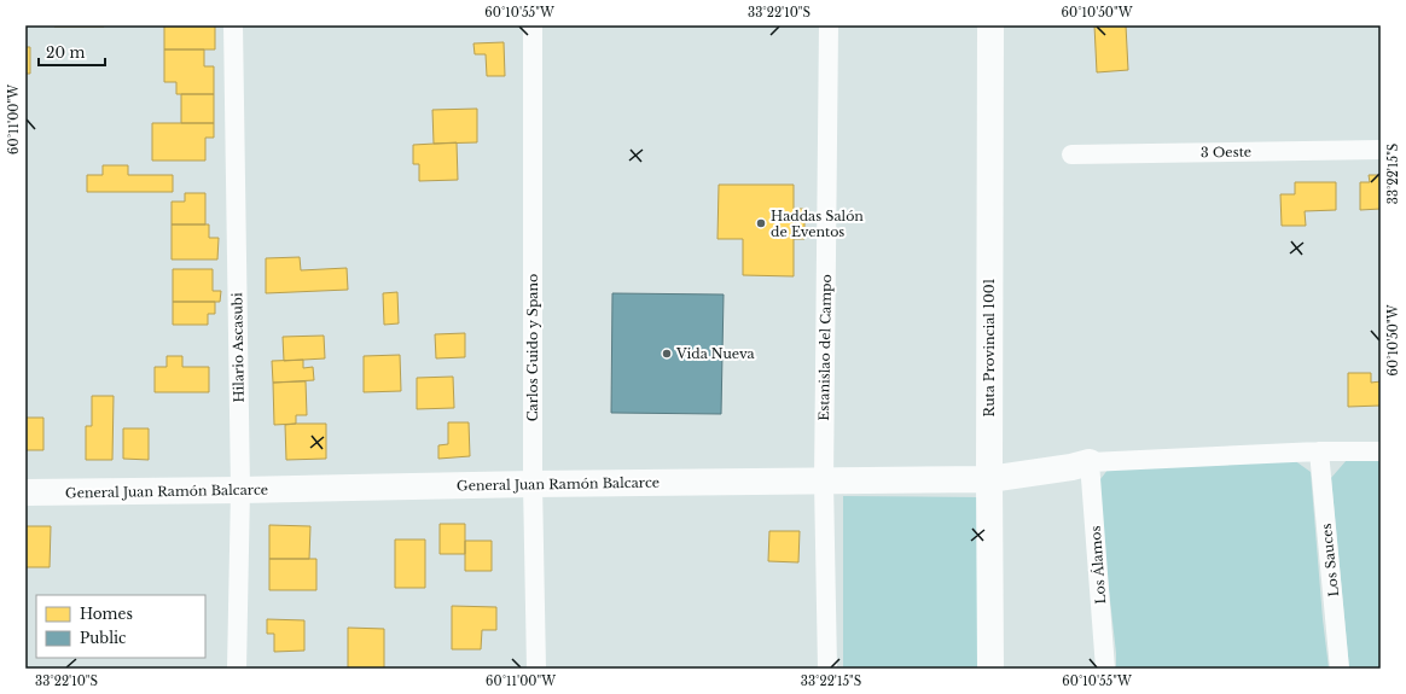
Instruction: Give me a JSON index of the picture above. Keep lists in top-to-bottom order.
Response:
{
  "streets": {
    "street": [
      "3 Oeste",
      "Hilario Ascasubi",
      "Carlos Guido y Spano",
      "Estanislao del Campo",
      "Ruta Provincial 1001",
      "General Juan Ramón Balcarce",
      "Los Sauces",
      "Los Álamos"
    ]
  },
  "crossings": [
    ["Hilario Ascasubi", "General Juan Ramón Balcarce"],
    ["Carlos Guido y Spano", "General Juan Ramón Balcarce"],
    ["Estanislao del Campo", "General Juan Ramón Balcarce"],
    ["Ruta Provincial 1001", "General Juan Ramón Balcarce"],
    ["General Juan Ramón Balcarce", "Los Álamos"]
  ],
  "places": ["Haddas Salón de Eventos", "Vida Nueva"],
  "legend": ["Homes", "Public"],
  "scale_bar": "20 m",
  "coordinates": [
    "60°10'55\"W",
    "33°22'10\"S",
    "60°10'50\"W",
    "60°11'00\"W",
    "33°22'15\"S"
  ]
}
